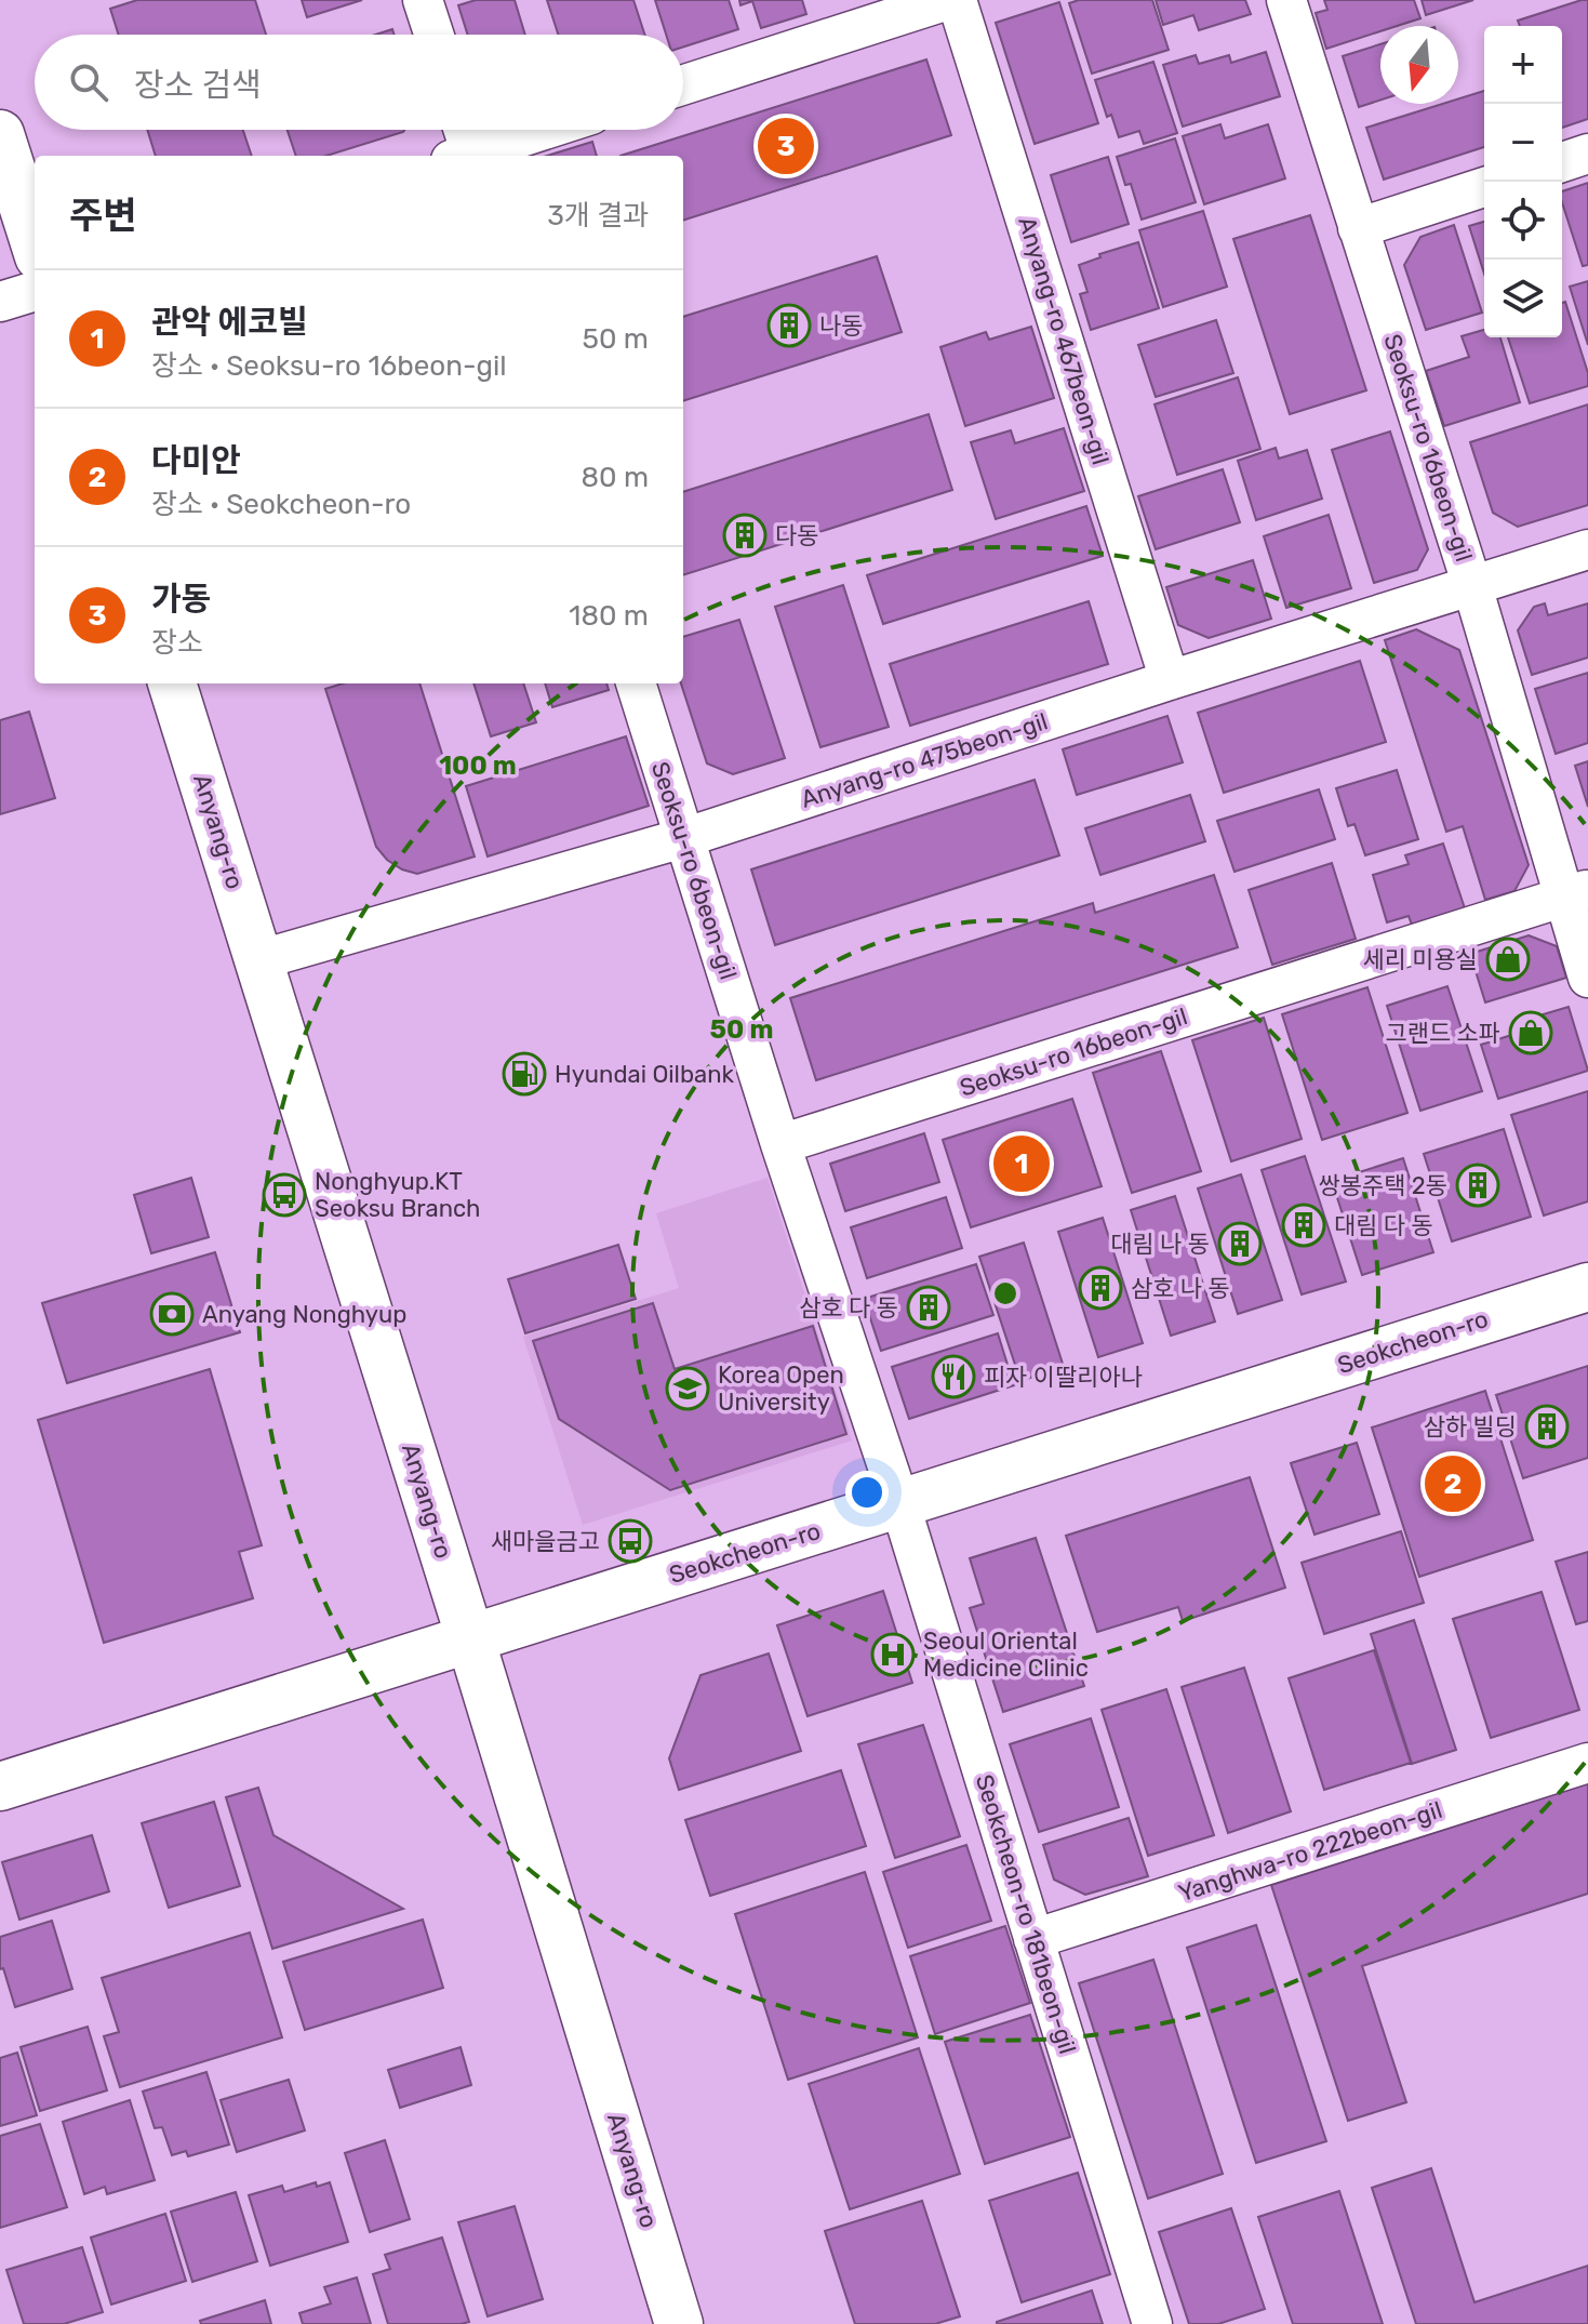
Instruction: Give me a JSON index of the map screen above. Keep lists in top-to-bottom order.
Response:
{
  "streets": {
    "street": [
      "Anyang-ro 467beon-gil",
      "Seoksu-ro 16beon-gil",
      "Anyang-ro 475beon-gil",
      "Anyang-ro",
      "Seoksu-ro 6beon-gil",
      "Seokcheon-ro",
      "Yanghwa-ro 222beon-gil",
      "Seokcheon-ro 181beon-gil"
    ]
  },
  "crossings": [
    ["Anyang-ro 467beon-gil", "Anyang-ro 475beon-gil"],
    ["Seoksu-ro 16beon-gil", "Anyang-ro 475beon-gil"],
    ["Seoksu-ro 16beon-gil", "Seoksu-ro 6beon-gil"],
    ["Anyang-ro 475beon-gil", "Anyang-ro"],
    ["Anyang-ro 475beon-gil", "Seoksu-ro 6beon-gil"],
    ["Anyang-ro", "Seokcheon-ro"],
    ["Seoksu-ro 6beon-gil", "Seokcheon-ro"],
    ["Seoksu-ro 6beon-gil", "Seokcheon-ro 181beon-gil"],
    ["Seokcheon-ro", "Seokcheon-ro 181beon-gil"],
    ["Yanghwa-ro 222beon-gil", "Seokcheon-ro 181beon-gil"]
  ],
  "places": {
    "building": [
      "나동",
      "다동",
      "쌍봉주택 2동",
      "대림 다 동",
      "대림 나 동",
      "삼호 나 동",
      "삼호 다 동",
      "삼하 빌딩"
    ],
    "shop": ["세리 미용실", "그랜드 소파"],
    "fuel station": ["Hyundai Oilbank"],
    "bus stop": ["Nonghyup.KT Seoksu Branch", "새마을금고"],
    "bank": ["Anyang Nonghyup"],
    "restaurant": ["피자 이딸리아나"],
    "school or university": ["Korea Open University"],
    "hospital": ["Seoul Oriental Medicine Clinic"]
  },
  "north": "bottom",
  "page": {
    "map_buttons": ["+", "−"],
    "search": "장소 검색",
    "pins": ["3", "1", "2"],
    "heading": ["주변", "3개 결과"],
    "list": [
      {
        "mark": "1",
        "name": "관악 에코빌",
        "note": "장소 · Seoksu-ro 16beon-gil",
        "value": "50 m"
      },
      {
        "mark": "2",
        "name": "다미안",
        "note": "장소 · Seokcheon-ro",
        "value": "80 m"
      },
      {
        "mark": "3",
        "name": "가동",
        "note": "장소",
        "value": "180 m"
      }
    ]
  },
  "rings": ["100 m", "50 m"]
}
